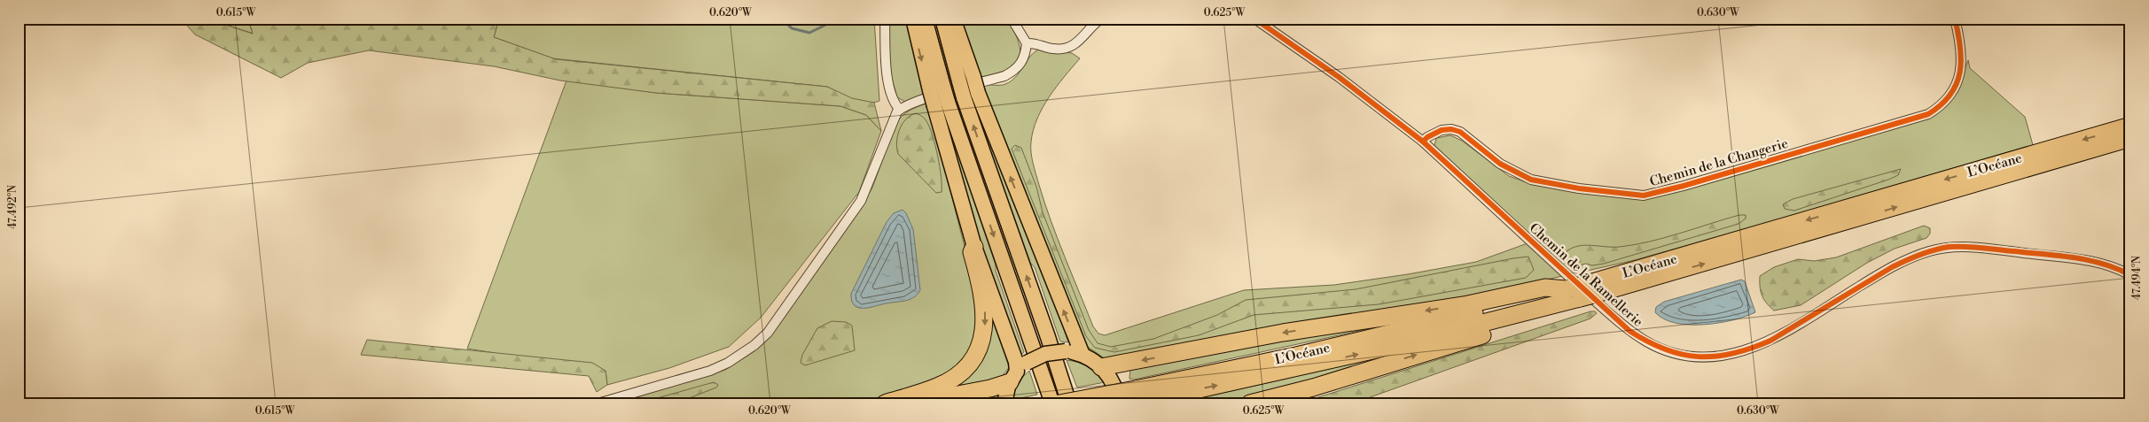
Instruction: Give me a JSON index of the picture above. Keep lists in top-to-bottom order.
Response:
{
  "streets": {
    "highway": ["L’Océane"],
    "street": ["Chemin de la Changerie", "Chemin de la Ramellerie"]
  },
  "crossings": [
    ["Chemin de la Changerie", "Chemin de la Ramellerie"]
  ],
  "coordinates": [
    "0.615°W",
    "0.620°W",
    "0.625°W",
    "0.630°W",
    "47.492°N",
    "47.494°N"
  ]
}
